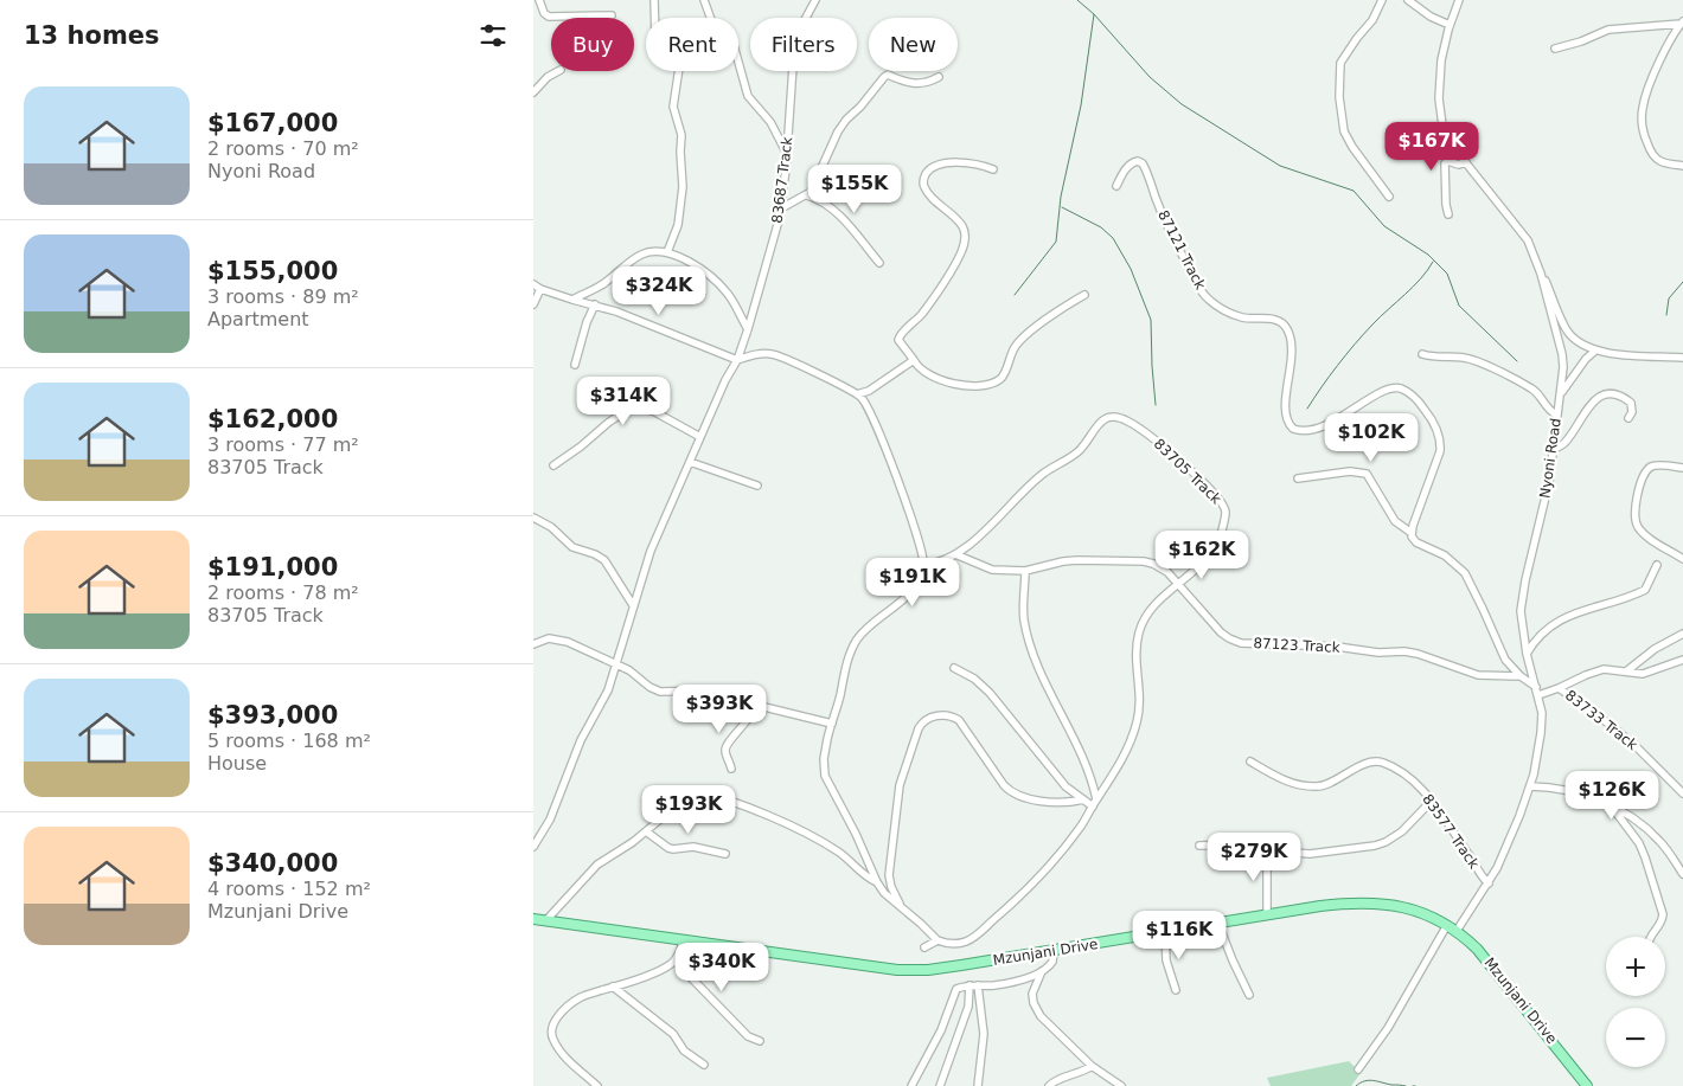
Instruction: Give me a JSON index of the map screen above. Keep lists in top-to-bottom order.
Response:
{
  "streets": {
    "main road": ["Mzunjani Drive"],
    "street": [
      "83687 Track",
      "87121 Track",
      "Nyoni Road",
      "83705 Track",
      "87123 Track",
      "83733 Track",
      "83577 Track"
    ]
  },
  "crossings": [
    ["Nyoni Road", "83733 Track"],
    ["Nyoni Road", "83577 Track"],
    ["Nyoni Road", "Mzunjani Drive"],
    ["83705 Track", "87123 Track"]
  ],
  "page": {
    "heading": "13 homes",
    "chip": [
      "Buy",
      "Rent",
      "Filters",
      "New"
    ],
    "list": [
      {
        "name": "$167,000",
        "note": "2 rooms · 70 m² · Nyoni Road"
      },
      {
        "name": "$155,000",
        "note": "3 rooms · 89 m² · Apartment"
      },
      {
        "name": "$162,000",
        "note": "3 rooms · 77 m² · 83705 Track"
      },
      {
        "name": "$191,000",
        "note": "2 rooms · 78 m² · 83705 Track"
      },
      {
        "name": "$393,000",
        "note": "5 rooms · 168 m² · House"
      },
      {
        "name": "$340,000",
        "note": "4 rooms · 152 m² · Mzunjani Drive"
      }
    ],
    "price": [
      "$167K",
      "$155K",
      "$324K",
      "$314K",
      "$102K",
      "$162K",
      "$191K",
      "$393K",
      "$126K",
      "$193K",
      "$279K",
      "$116K",
      "$340K"
    ],
    "map_buttons": ["+", "−"]
  }
}
